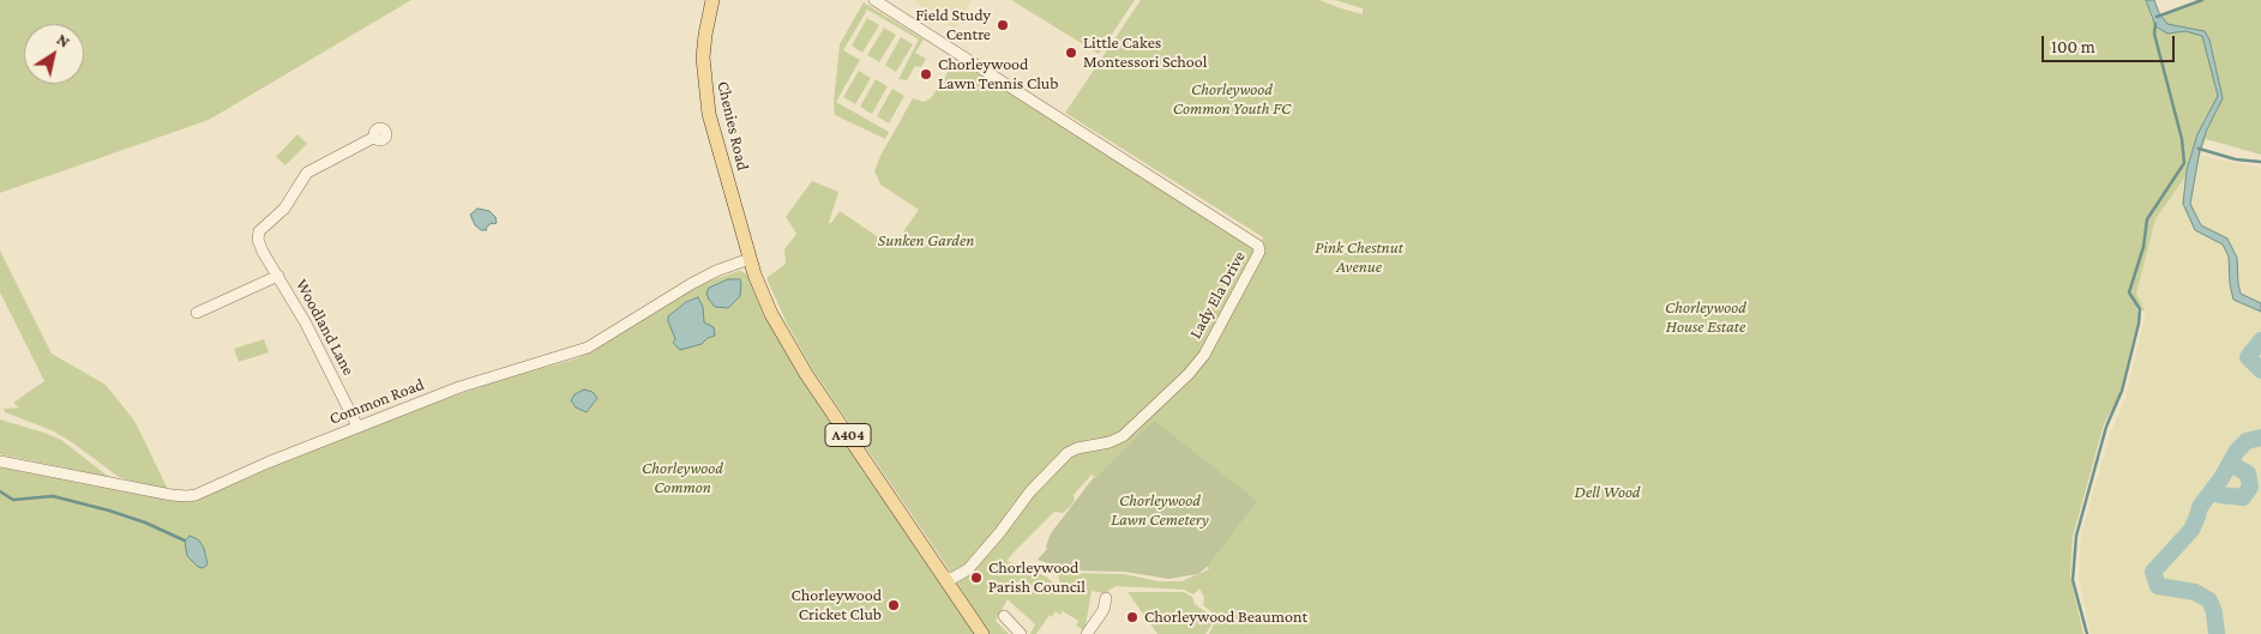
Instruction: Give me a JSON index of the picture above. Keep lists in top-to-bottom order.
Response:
{
  "streets": {
    "main road": ["Chenies Road", "A404"],
    "street": ["Lady Ela Drive", "Woodland Lane", "Common Road"]
  },
  "crossings": [
    ["Chenies Road", "Common Road"],
    ["Chenies Road", "A404"],
    ["Lady Ela Drive", "A404"],
    ["Woodland Lane", "Common Road"],
    ["Common Road", "A404"]
  ],
  "parks": [
    "Chorleywood Common Youth FC",
    "Sunken Garden",
    "Pink Chestnut Avenue",
    "Chorleywood House Estate",
    "Chorleywood Common",
    "Dell Wood",
    "Chorleywood Lawn Cemetery"
  ],
  "places": [
    "Field Study Centre",
    "Little Cakes Montessori School",
    "Chorleywood Lawn Tennis Club",
    "Chorleywood Parish Council",
    "Chorleywood Cricket Club",
    "Chorleywood Beaumont"
  ],
  "scale_bar": "100 m",
  "north": "top right"
}
